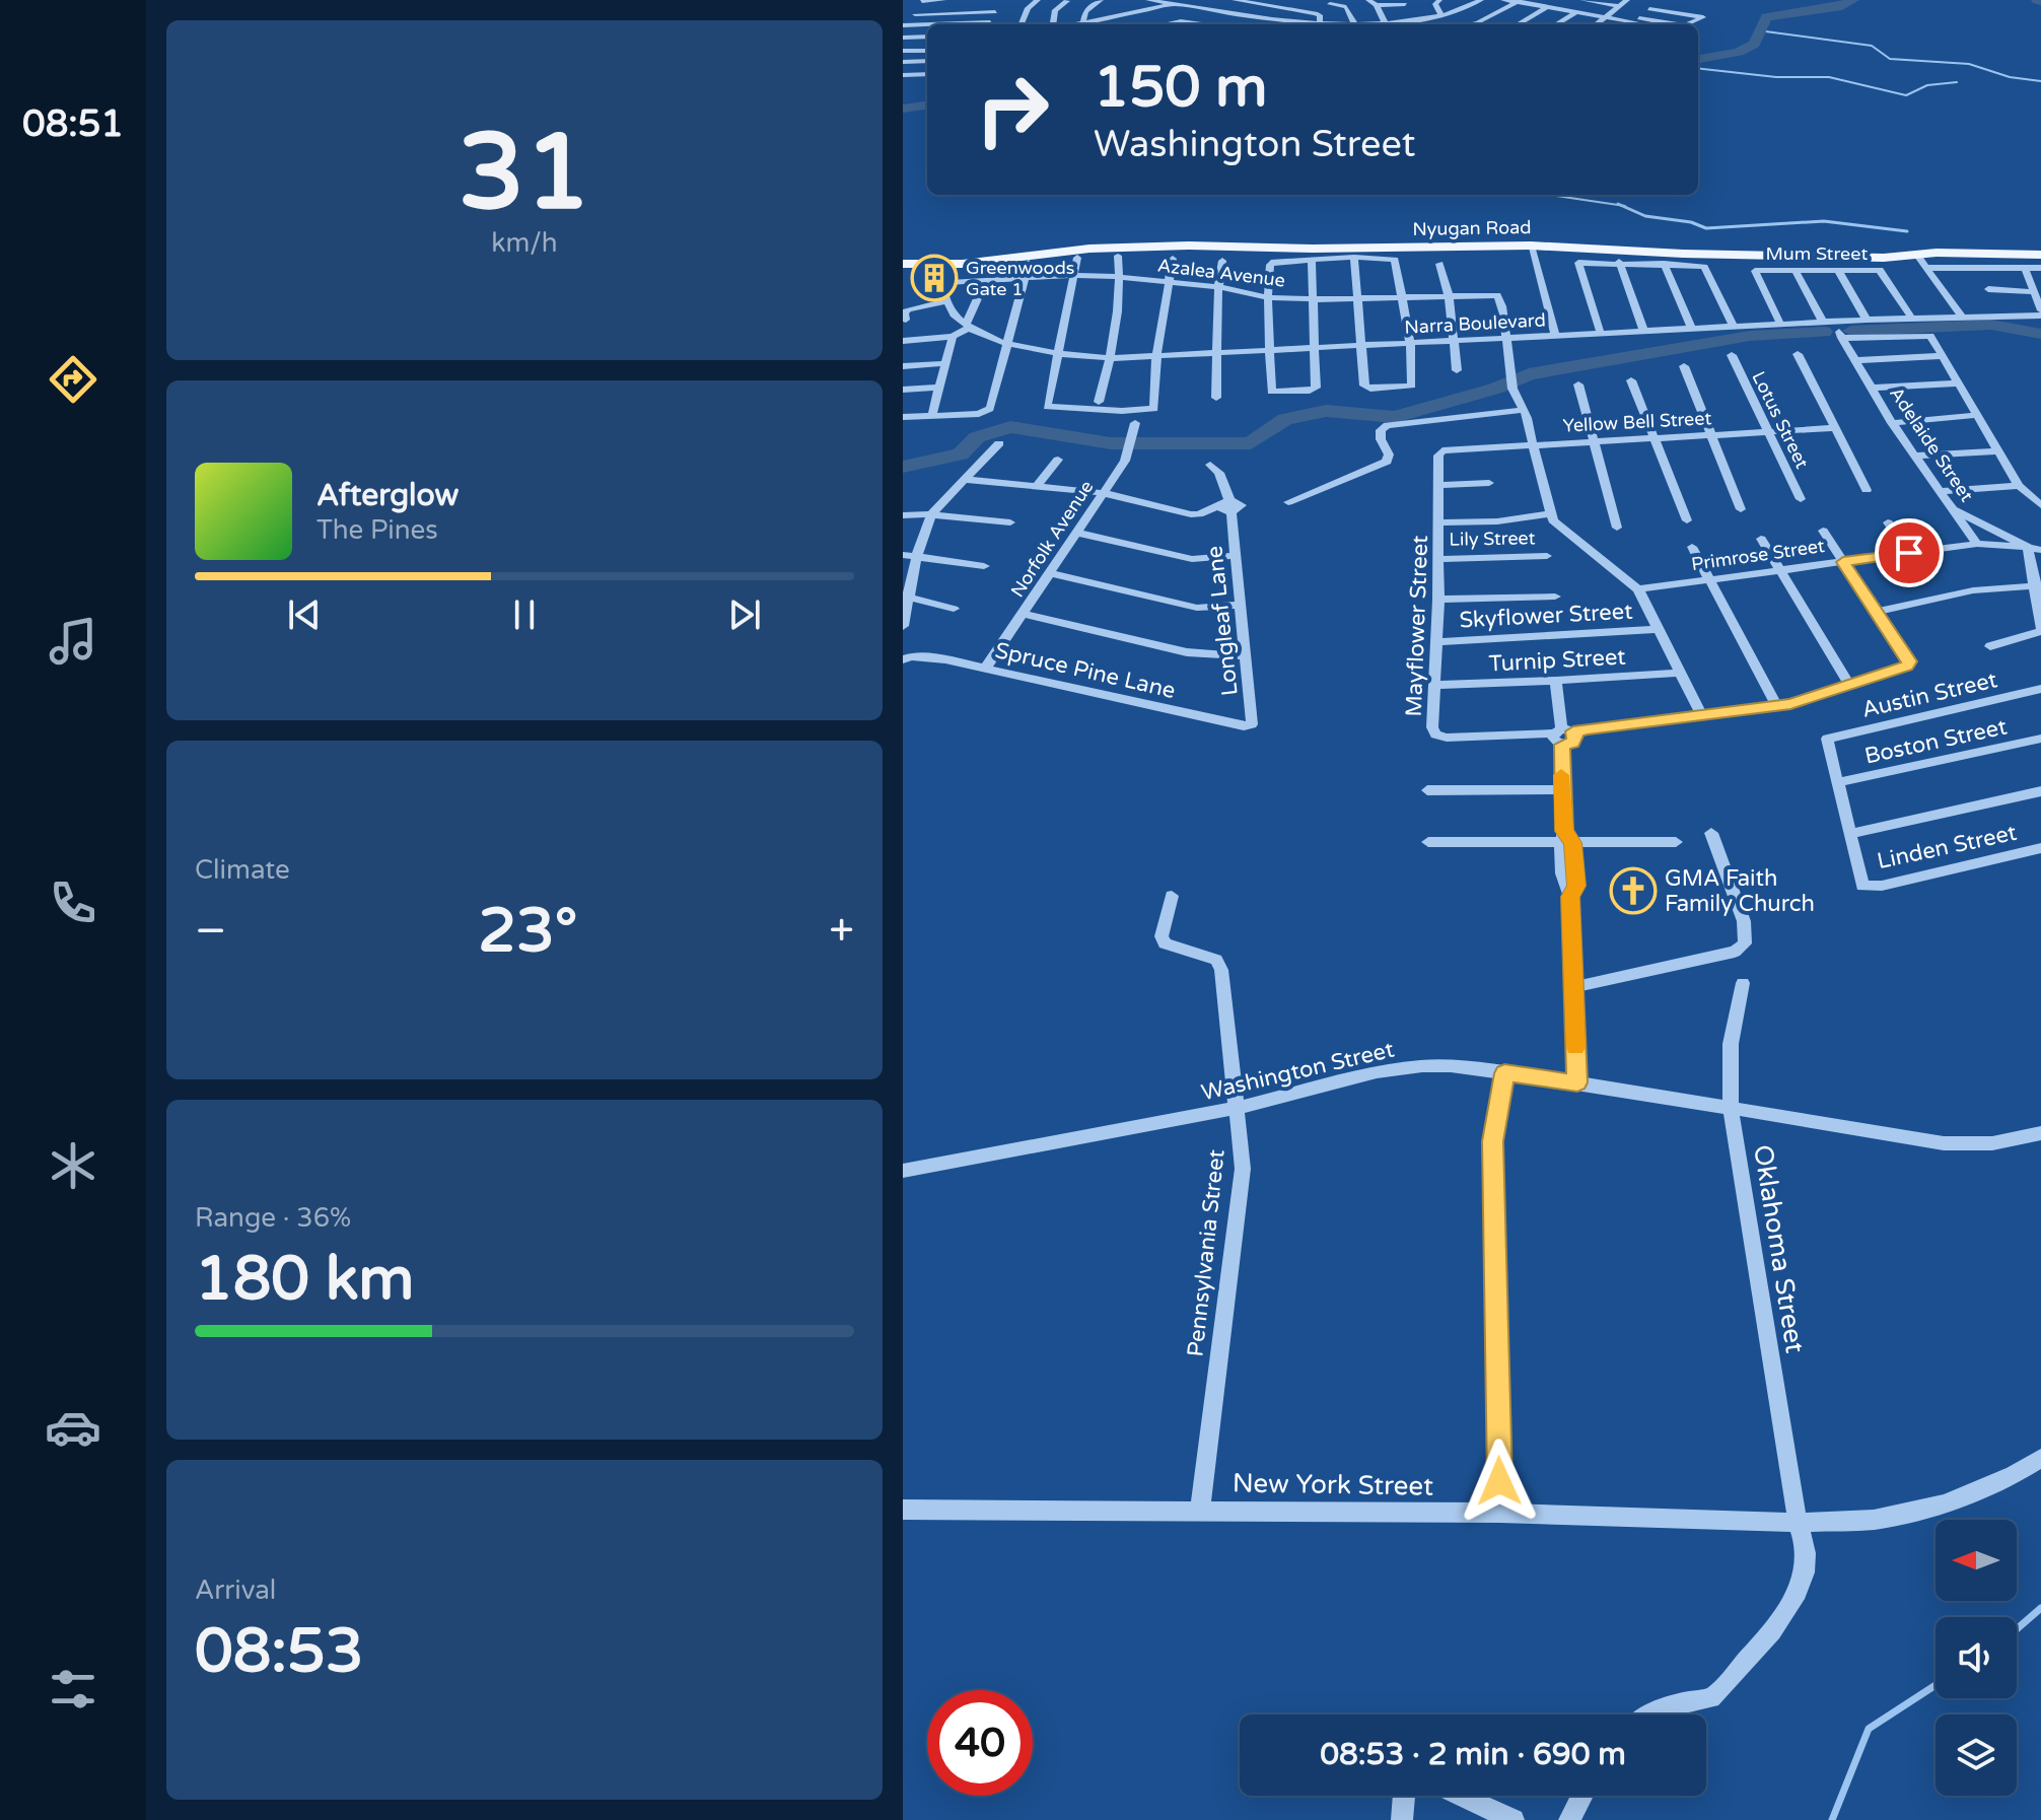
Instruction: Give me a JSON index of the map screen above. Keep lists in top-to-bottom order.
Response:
{
  "streets": {
    "main road": ["Nyugan Road"],
    "street": [
      "Mum Street",
      "Azalea Avenue",
      "Narra Boulevard",
      "Lotus Street",
      "Yellow Bell Street",
      "Adelaide Street",
      "Norfolk Avenue",
      "Lily Street",
      "Primrose Street",
      "Skyflower Street",
      "Longleaf Lane",
      "Mayflower Street",
      "Turnip Street",
      "Spruce Pine Lane",
      "Austin Street",
      "Boston Street",
      "Linden Street",
      "Washington Street",
      "Oklahoma Street",
      "Pennsylvania Street",
      "New York Street"
    ]
  },
  "crossings": [
    ["Mum Street", "Narra Boulevard"],
    ["Mum Street", "Adelaide Street"],
    ["Azalea Avenue", "Narra Boulevard"],
    ["Narra Boulevard", "Adelaide Street"],
    ["Lotus Street", "Yellow Bell Street"],
    ["Yellow Bell Street", "Mayflower Street"],
    ["Adelaide Street", "Primrose Street"],
    ["Norfolk Avenue", "Spruce Pine Lane"],
    ["Lily Street", "Mayflower Street"],
    ["Skyflower Street", "Mayflower Street"],
    ["Longleaf Lane", "Spruce Pine Lane"],
    ["Mayflower Street", "Turnip Street"],
    ["Austin Street", "Boston Street"],
    ["Washington Street", "Oklahoma Street"],
    ["Washington Street", "Pennsylvania Street"],
    ["Oklahoma Street", "New York Street"],
    ["Pennsylvania Street", "New York Street"]
  ],
  "places": {
    "building": ["Greenwoods Gate 1"],
    "church": ["GMA Faith Family Church"]
  },
  "north": "left",
  "page": {
    "tabs": "08:51",
    "tile": [
      ["31", "km/h"],
      "Climate",
      ["Range · 36%", "180 km"],
      ["Arrival", "08:53"]
    ],
    "turn": ["150 m", "Washington Street"],
    "song": ["Afterglow", "The Pines"],
    "heat": ["−", "23°", "+"],
    "limit": "40",
    "trip": "08:53 · 2 min · 690 m"
  }
}
